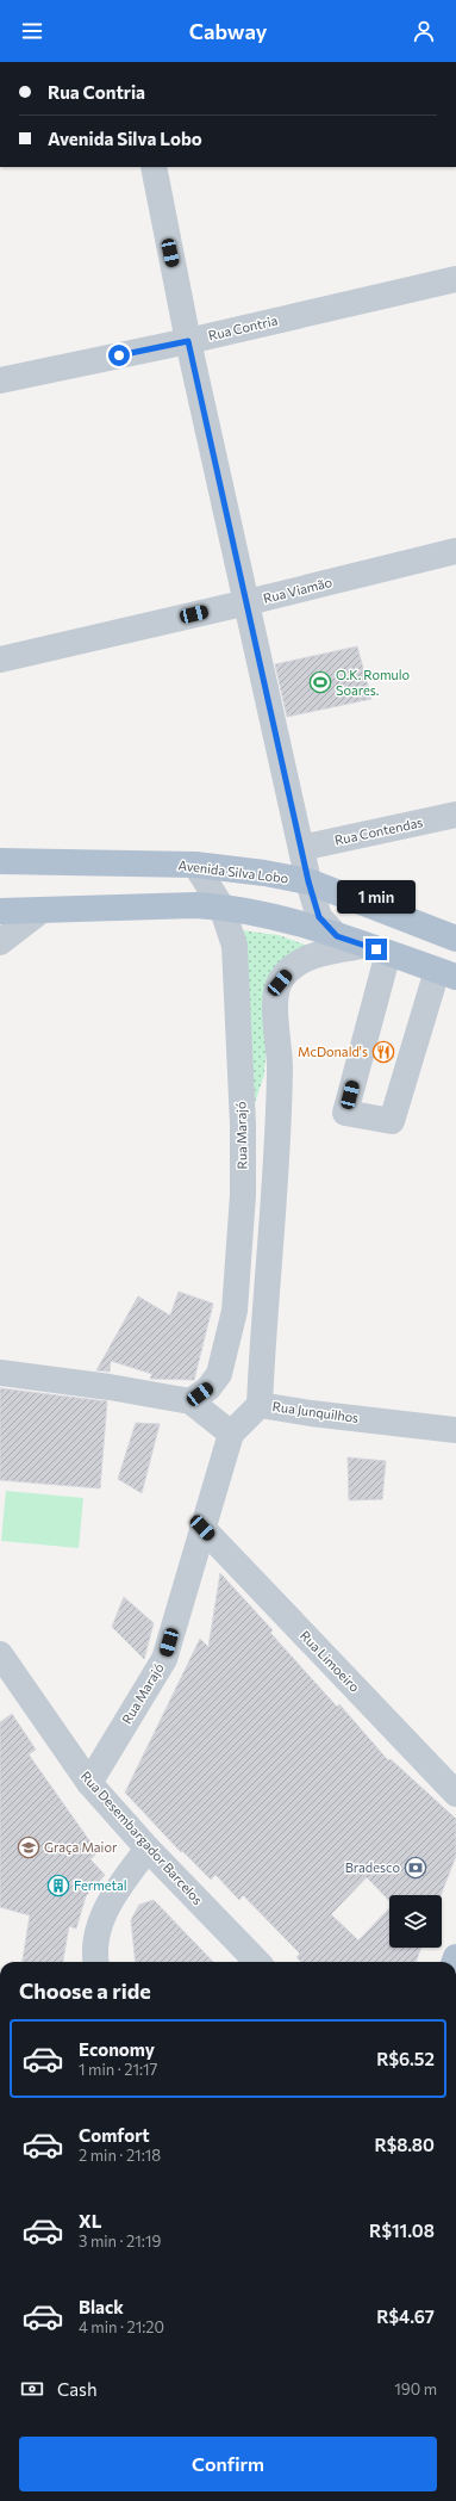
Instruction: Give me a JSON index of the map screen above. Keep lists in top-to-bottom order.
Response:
{
  "streets": {
    "main road": ["Avenida Silva Lobo"],
    "street": [
      "Rua Contria",
      "Rua Viamão",
      "Rua Contendas",
      "Rua Marajó",
      "Rua Junquilhos",
      "Rua Limoeiro",
      "Rua Desembargador Barcelos"
    ]
  },
  "crossings": [
    ["Avenida Silva Lobo", "Rua Marajó"],
    ["Rua Marajó", "Rua Junquilhos"],
    ["Rua Marajó", "Rua Limoeiro"],
    ["Rua Marajó", "Rua Desembargador Barcelos"]
  ],
  "places": {
    "sports": ["O.K. Romulo Soares."],
    "restaurant": ["McDonald's"],
    "school or university": ["Graça Maior"],
    "bank": ["Bradesco"],
    "building": ["Fermetal"]
  },
  "page": {
    "header": "Cabway",
    "banner": ["Rua Contria", "Avenida Silva Lobo"],
    "bubble": "1 min",
    "heading": "Choose a ride",
    "list": [
      {
        "name": "Economy",
        "note": "1 min · 21:17",
        "value": "R$6.52"
      },
      {
        "name": "Comfort",
        "note": "2 min · 21:18",
        "value": "R$8.80"
      },
      {
        "name": "XL",
        "note": "3 min · 21:19",
        "value": "R$11.08"
      },
      {
        "name": "Black",
        "note": "4 min · 21:20",
        "value": "R$4.67"
      }
    ],
    "pay": ["Cash", "190 m"],
    "buttons": "Confirm"
  }
}
